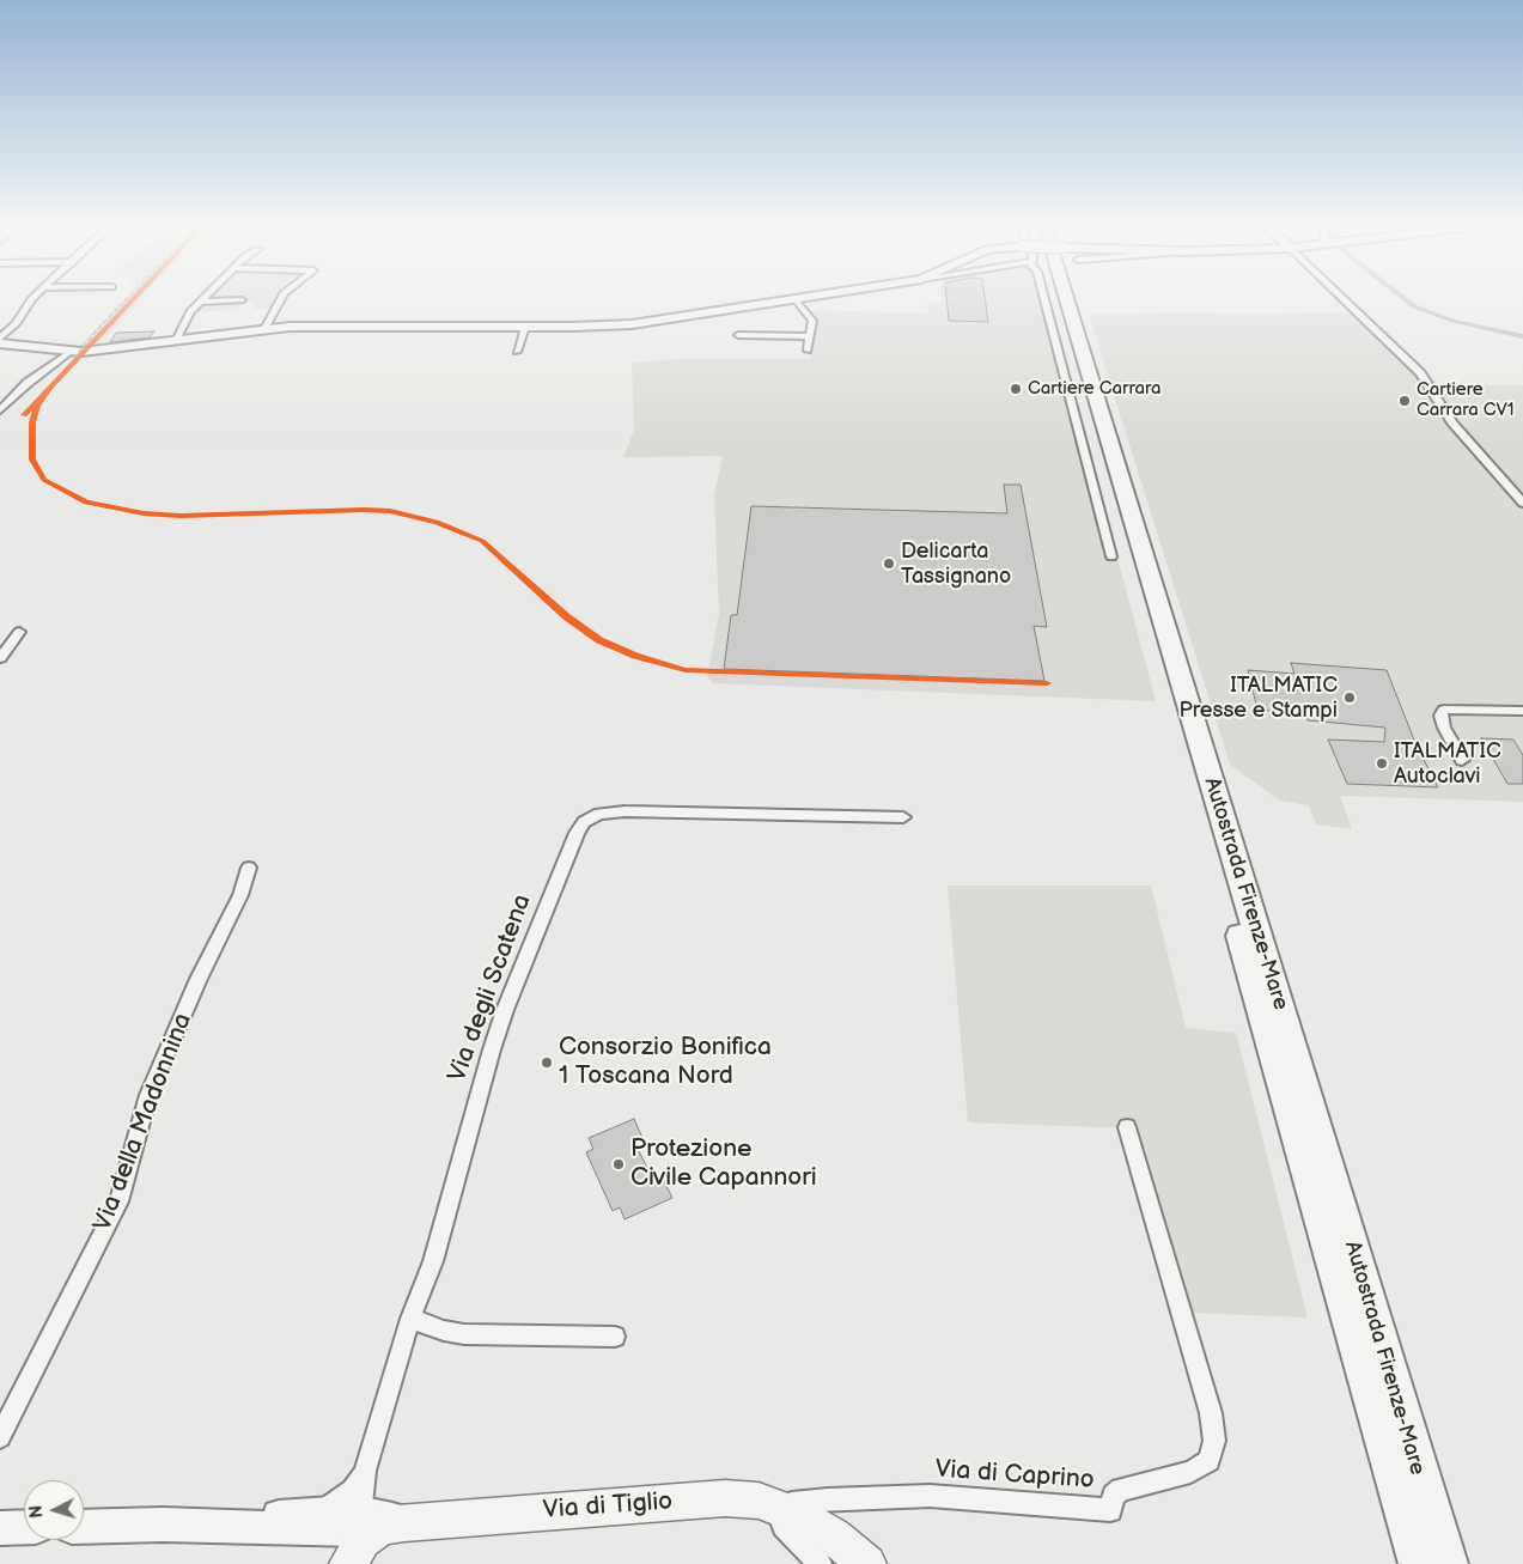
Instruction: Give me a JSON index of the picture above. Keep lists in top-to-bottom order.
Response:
{
  "streets": {
    "highway": ["Autostrada Firenze-Mare"],
    "main road": ["Via di Tiglio"],
    "street": ["Via degli Scatena", "Via della Madonnina", "Via di Caprino"]
  },
  "crossings": [
    ["Via degli Scatena", "Via di Tiglio"],
    ["Via di Caprino", "Via di Tiglio"]
  ],
  "places": [
    "Cartiere Carrara",
    "Cartiere Carrara CV1",
    "Delicarta Tassignano",
    "ITALMATIC Presse e Stampi",
    "ITALMATIC Autoclavi",
    "Consorzio Bonifica 1 Toscana Nord",
    "Protezione Civile Capannori"
  ],
  "north": "left"
}
